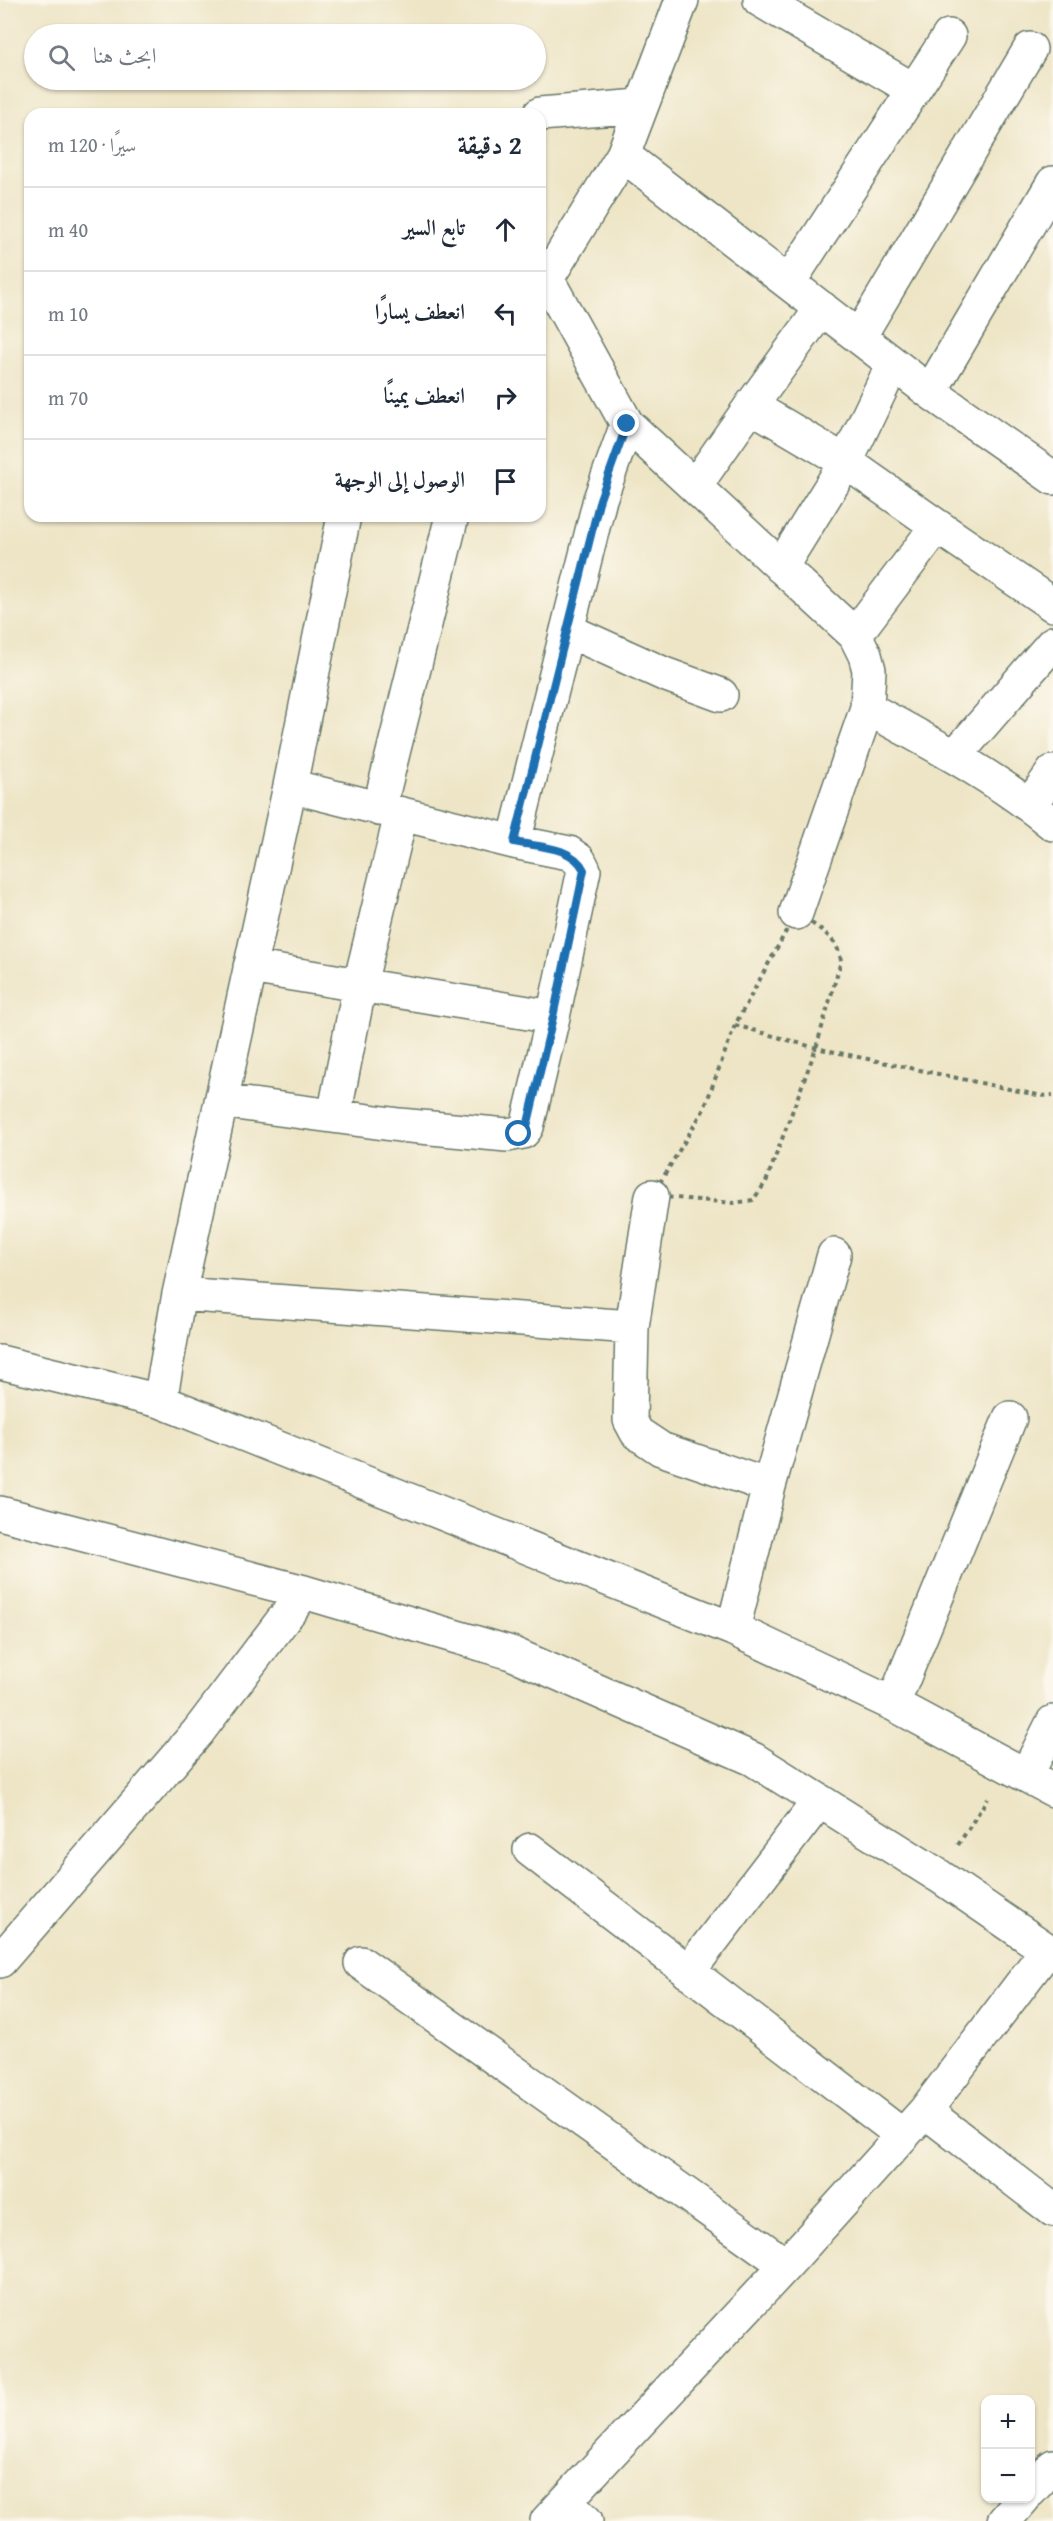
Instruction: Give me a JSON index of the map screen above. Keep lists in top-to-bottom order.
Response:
{
  "page": {
    "search": "ابحث هنا",
    "heading": ["2 دقيقة", "سيرًا · 120 m"],
    "list": [
      ["تابع السير", "40 m"],
      ["انعطف يسارًا", "10 m"],
      ["انعطف يمينًا", "70 m"],
      "الوصول إلى الوجهة"
    ],
    "map_buttons": ["+", "−"]
  }
}
